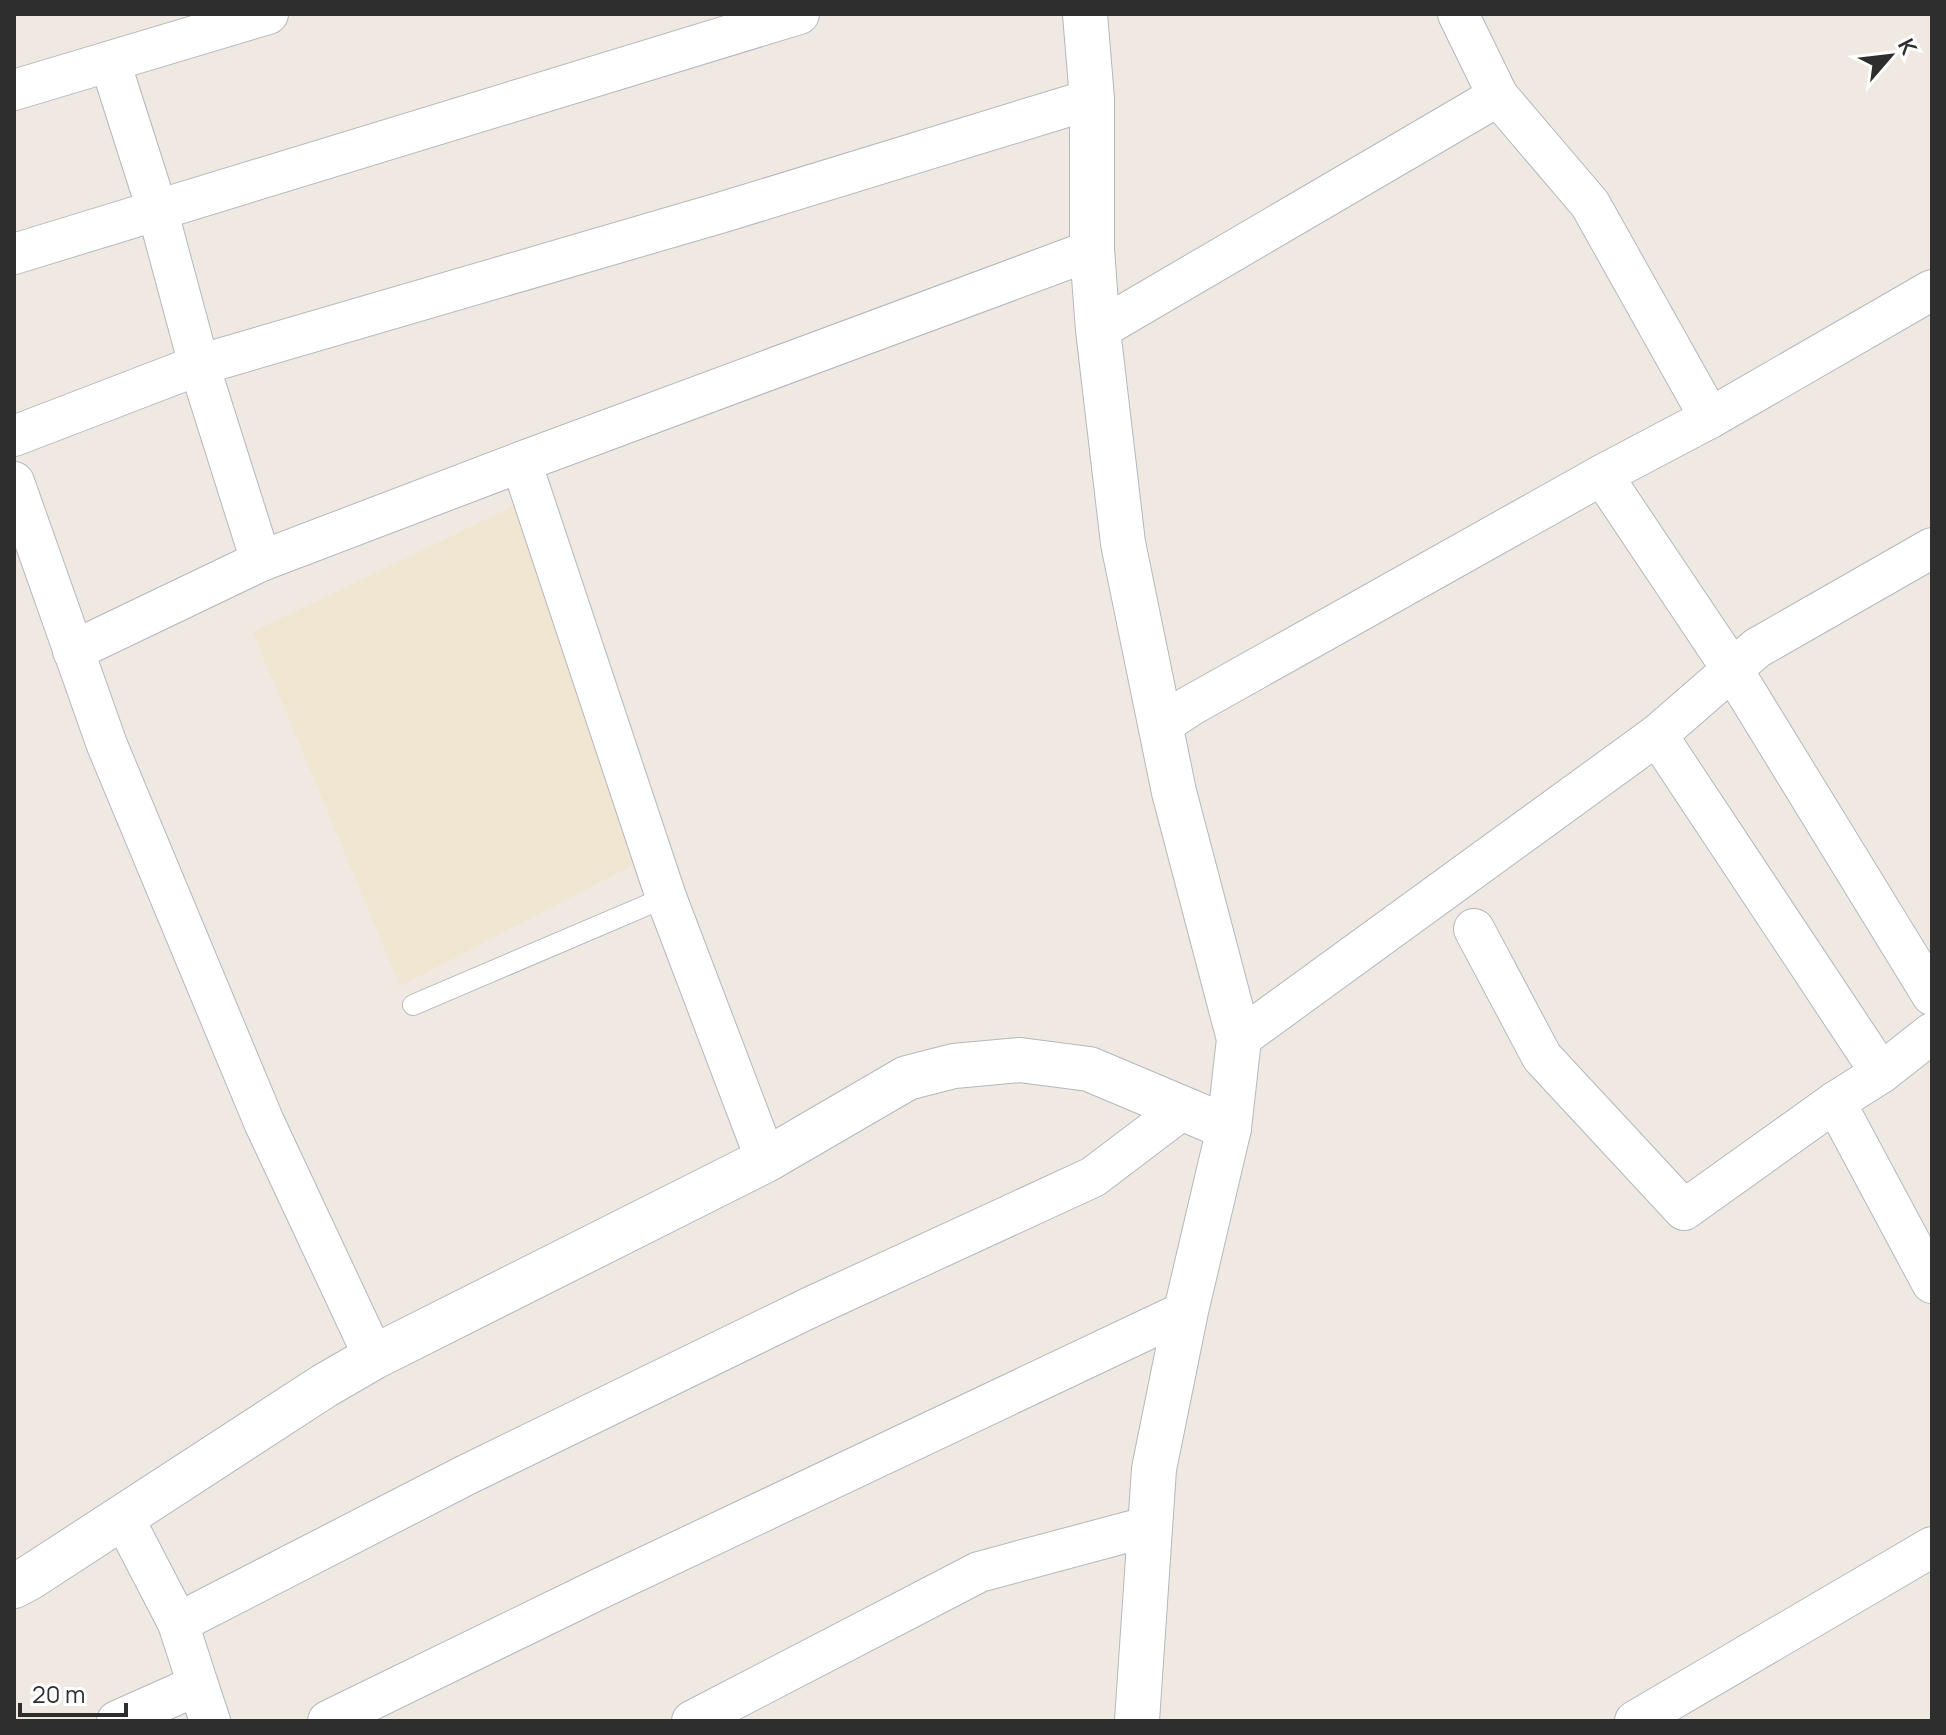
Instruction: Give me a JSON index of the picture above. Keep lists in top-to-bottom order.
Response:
{
  "scale_bar": "20 m",
  "north": "top right"
}
